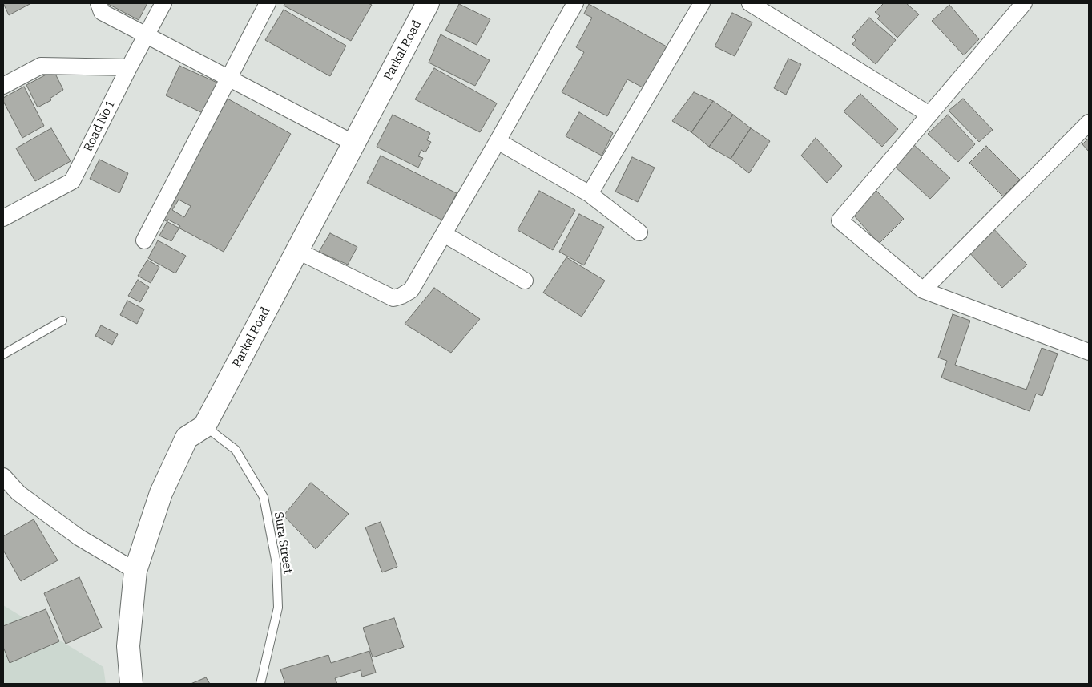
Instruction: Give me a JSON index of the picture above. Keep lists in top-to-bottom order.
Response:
{
  "streets": {
    "street": ["Parkal Road", "Road No 1"],
    "lane": ["Sura Street"]
  },
  "crossings": [
    ["Parkal Road", "Sura Street"]
  ]
}
